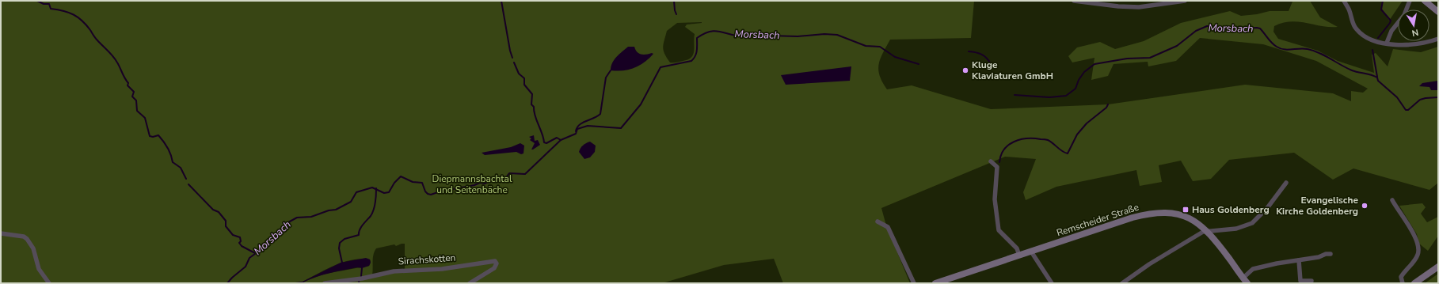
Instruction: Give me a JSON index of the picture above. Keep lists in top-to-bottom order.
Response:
{
  "streets": {
    "main road": ["Remscheider Straße"],
    "street": ["Sirachskotten"]
  },
  "water": ["Morsbach"],
  "parks": ["Diepmannsbachtal und Seitenbäche"],
  "places": {
    "other": ["Kluge Klaviaturen GmbH", "Evangelische Kirche Goldenberg"],
    "transit": ["Haus Goldenberg"]
  },
  "north": "bottom"
}
